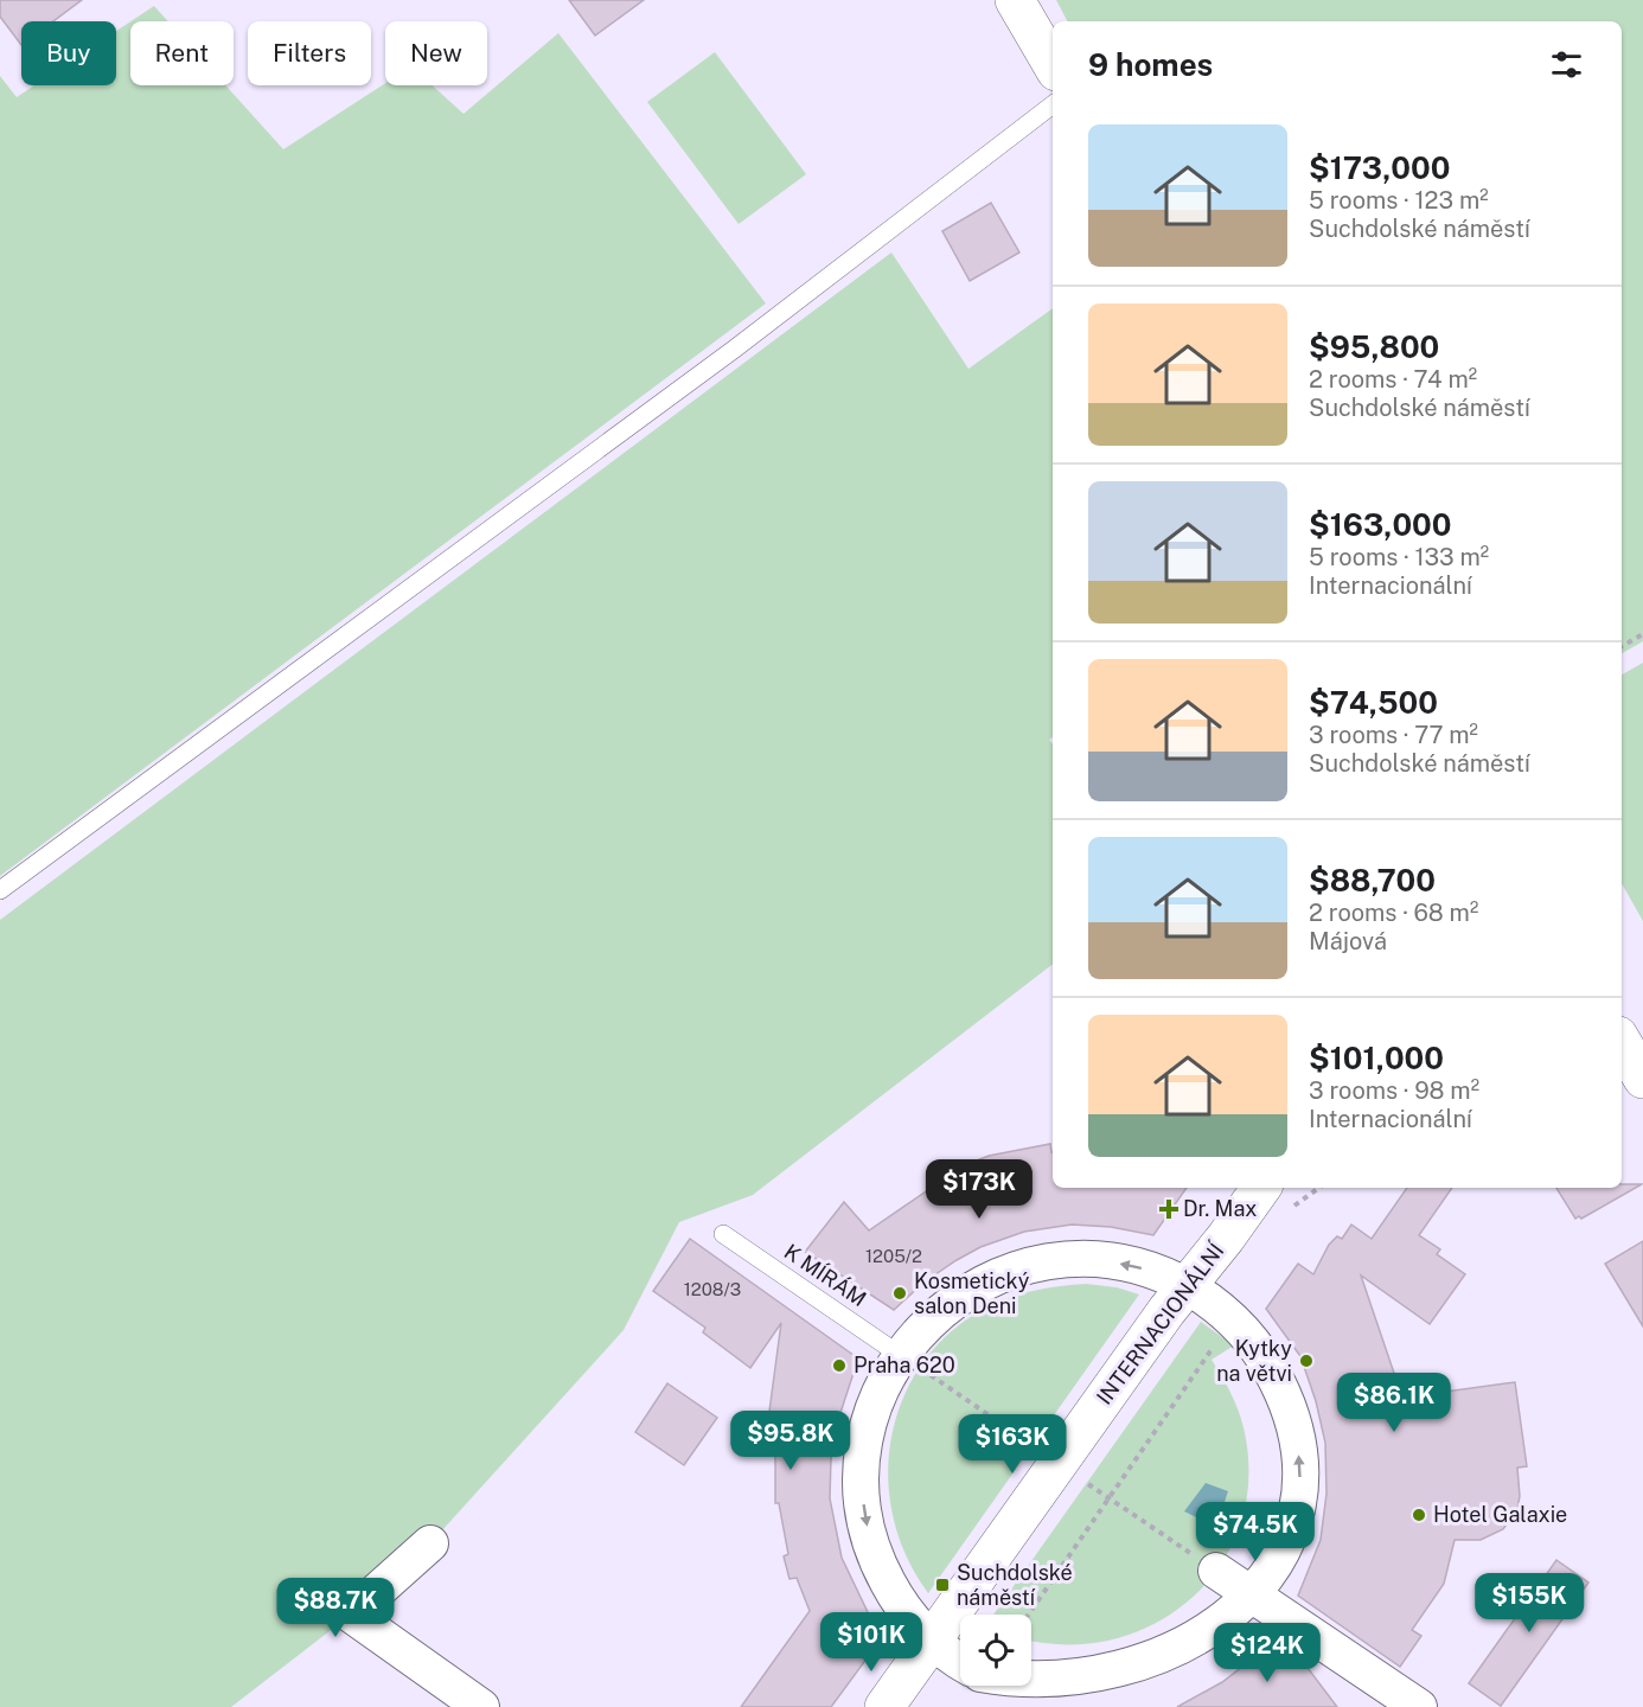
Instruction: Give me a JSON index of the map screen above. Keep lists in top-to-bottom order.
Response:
{
  "streets": {
    "street": ["INTERNACIONÁLNÍ"],
    "lane": ["K MÍRÁM"]
  },
  "places": {
    "health": ["Dr. Max"],
    "other": [
      "Kosmetický salon Deni",
      "Kytky na větvi",
      "Praha 620",
      "Hotel Galaxie"
    ],
    "transit": ["Suchdolské náměstí"]
  },
  "house_numbers": ["1205/2", "1208/3"],
  "page": {
    "chip": [
      "Buy",
      "Rent",
      "Filters",
      "New"
    ],
    "heading": "9 homes",
    "list": [
      {
        "name": "$173,000",
        "note": "5 rooms · 123 m² · Suchdolské náměstí"
      },
      {
        "name": "$95,800",
        "note": "2 rooms · 74 m² · Suchdolské náměstí"
      },
      {
        "name": "$163,000",
        "note": "5 rooms · 133 m² · Internacionální"
      },
      {
        "name": "$74,500",
        "note": "3 rooms · 77 m² · Suchdolské náměstí"
      },
      {
        "name": "$88,700",
        "note": "2 rooms · 68 m² · Májová"
      },
      {
        "name": "$101,000",
        "note": "3 rooms · 98 m² · Internacionální"
      }
    ],
    "price": [
      "$173K",
      "$86.1K",
      "$95.8K",
      "$163K",
      "$74.5K",
      "$155K",
      "$88.7K",
      "$101K",
      "$124K"
    ]
  }
}
